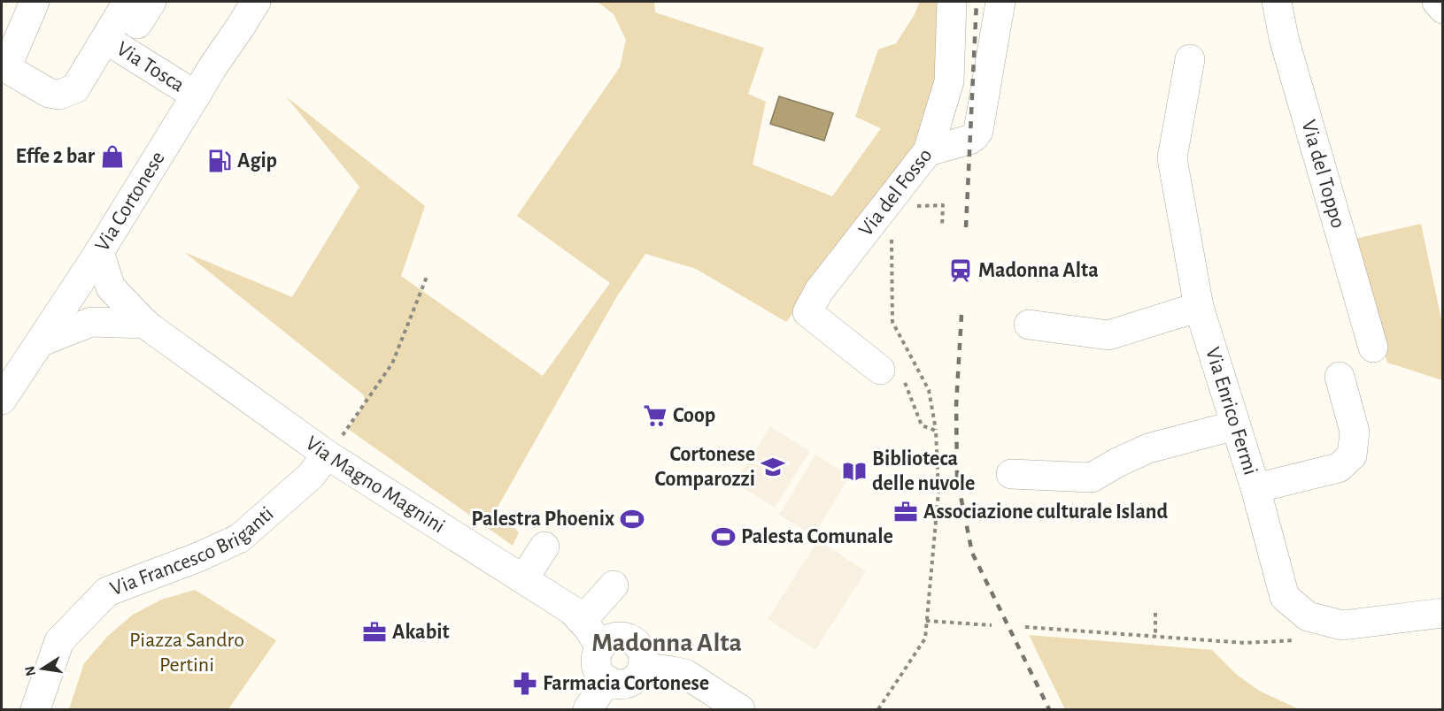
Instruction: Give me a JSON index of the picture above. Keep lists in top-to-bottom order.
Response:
{
  "streets": {
    "street": [
      "Via Tosca",
      "Via del Toppo",
      "Via del Fosso",
      "Via Cortonese",
      "Via Enrico Fermi",
      "Via Magno Magnini",
      "Via Francesco Briganti"
    ]
  },
  "crossings": [
    ["Via Cortonese", "Via Magno Magnini"],
    ["Via Magno Magnini", "Via Francesco Briganti"]
  ],
  "districts": ["Madonna Alta"],
  "parks": ["Piazza Sandro Pertini"],
  "places": {
    "shop": ["Effe 2 bar"],
    "fuel station": ["Agip"],
    "station": ["Madonna Alta"],
    "supermarket": ["Coop"],
    "school or university": ["Cortonese Comparozzi"],
    "library": ["Biblioteca delle nuvole"],
    "office": ["Associazione culturale Island", "Akabit"],
    "sports": ["Palestra Phoenix", "Palesta Comunale"],
    "pharmacy": ["Farmacia Cortonese"]
  },
  "north": "left"
}
